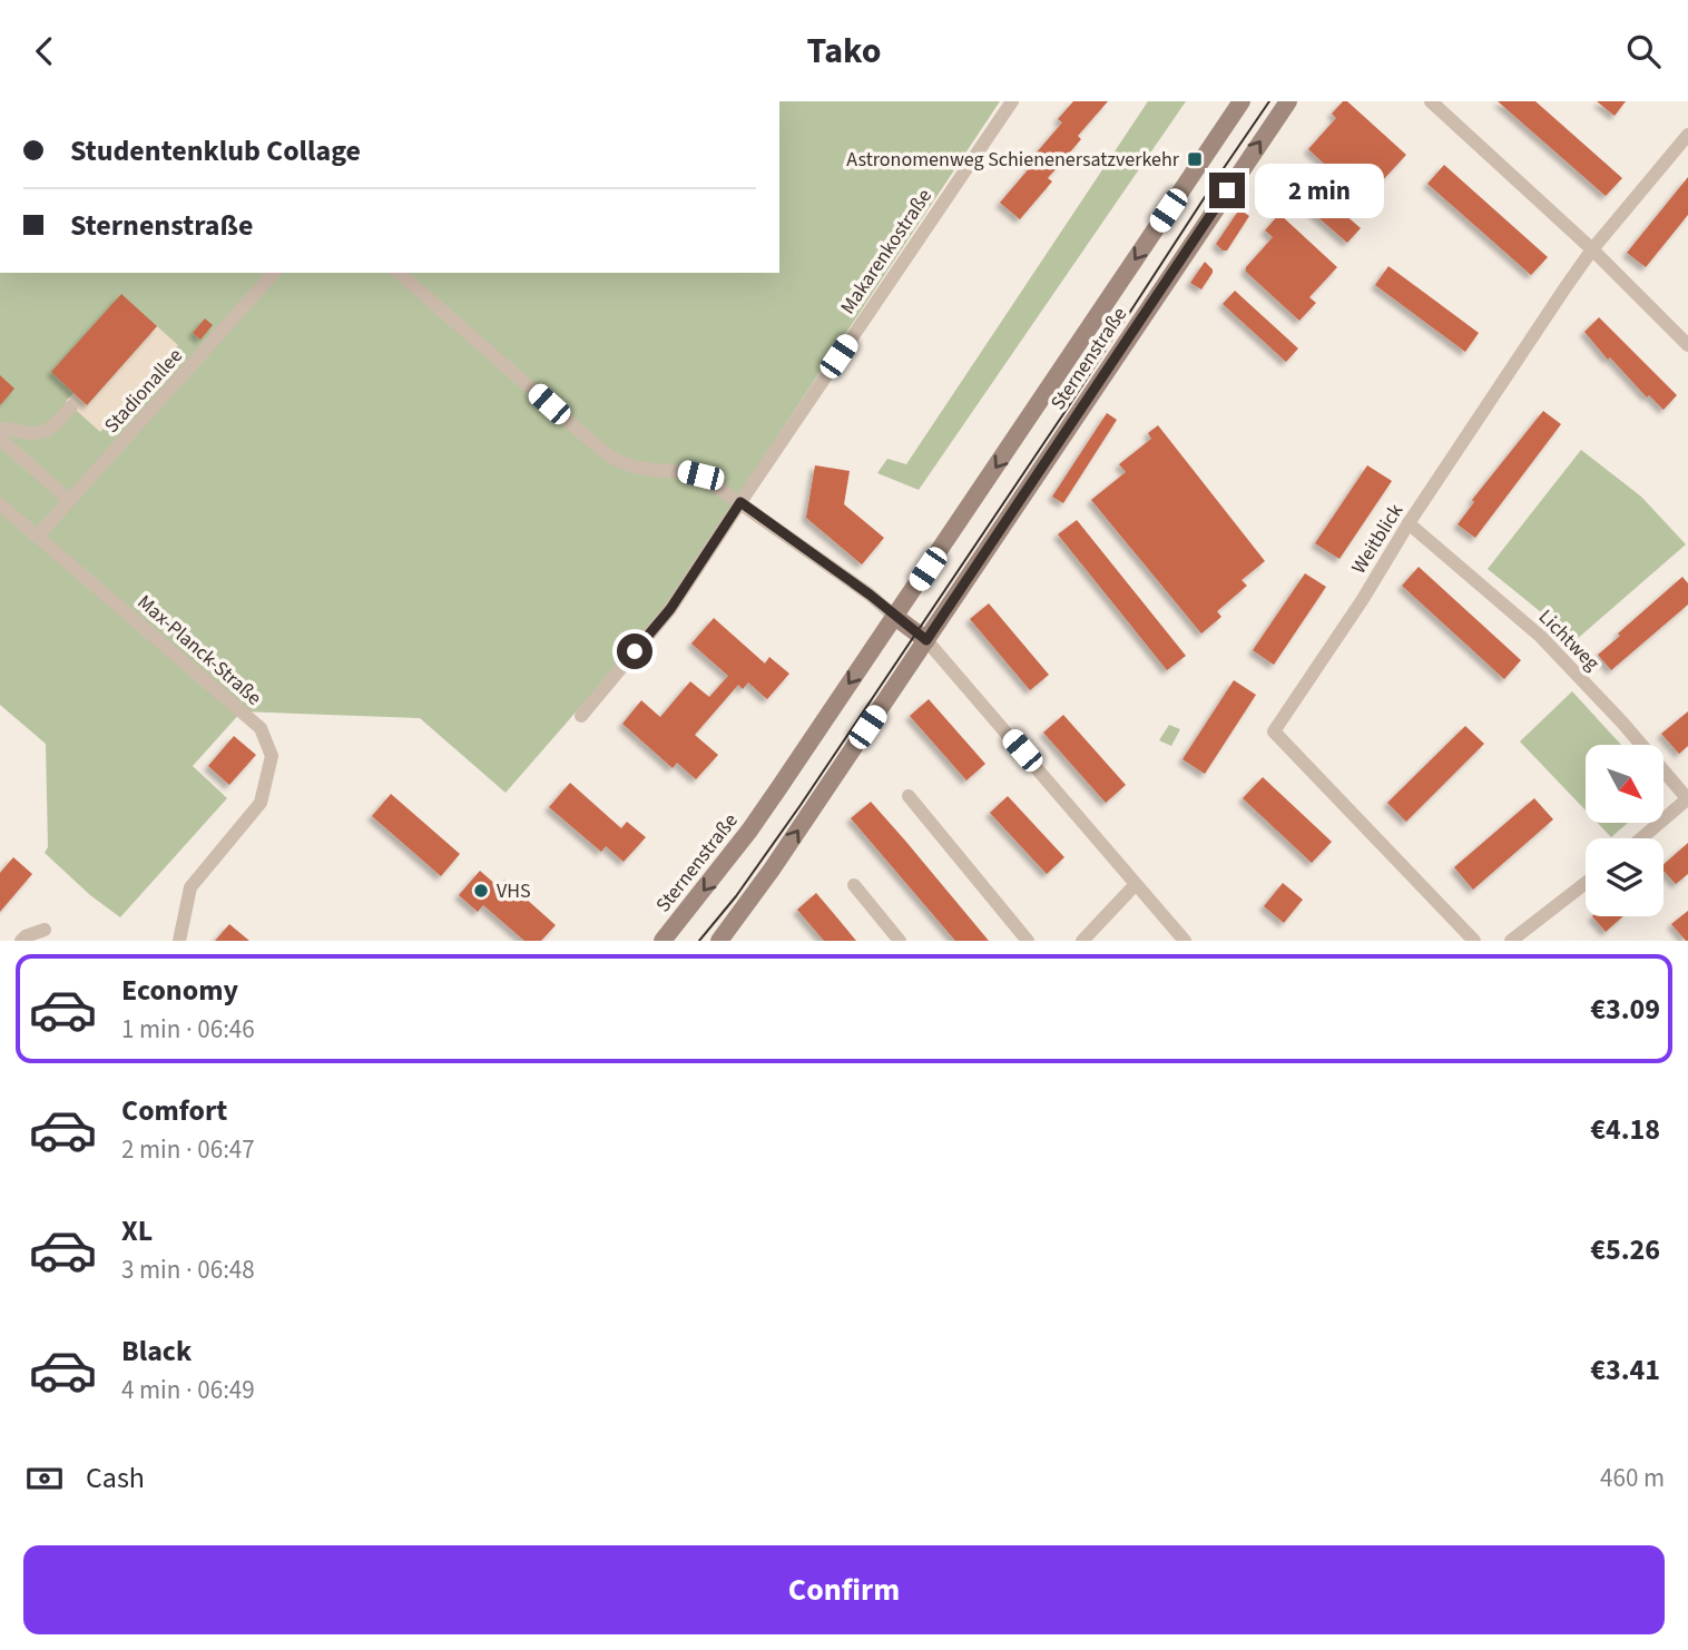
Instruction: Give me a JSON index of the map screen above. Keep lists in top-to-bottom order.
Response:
{
  "streets": {
    "street": [
      "Makarenkostraße",
      "Sternenstraße",
      "Stadionallee",
      "Weitblick",
      "Lichtweg",
      "Max-Planck-Straße"
    ]
  },
  "crossings": [
    ["Stadionallee", "Max-Planck-Straße"],
    ["Weitblick", "Lichtweg"]
  ],
  "places": {
    "transit": ["Astronomenweg Schienenersatzverkehr"],
    "other": ["VHS"]
  },
  "north": "bottom right",
  "page": {
    "header": "Tako",
    "banner": ["Studentenklub Collage", "Sternenstraße"],
    "bubble": "2 min",
    "list": [
      {
        "name": "Economy",
        "note": "1 min · 06:46",
        "value": "€3.09"
      },
      {
        "name": "Comfort",
        "note": "2 min · 06:47",
        "value": "€4.18"
      },
      {
        "name": "XL",
        "note": "3 min · 06:48",
        "value": "€5.26"
      },
      {
        "name": "Black",
        "note": "4 min · 06:49",
        "value": "€3.41"
      }
    ],
    "pay": ["Cash", "460 m"],
    "buttons": "Confirm"
  }
}
